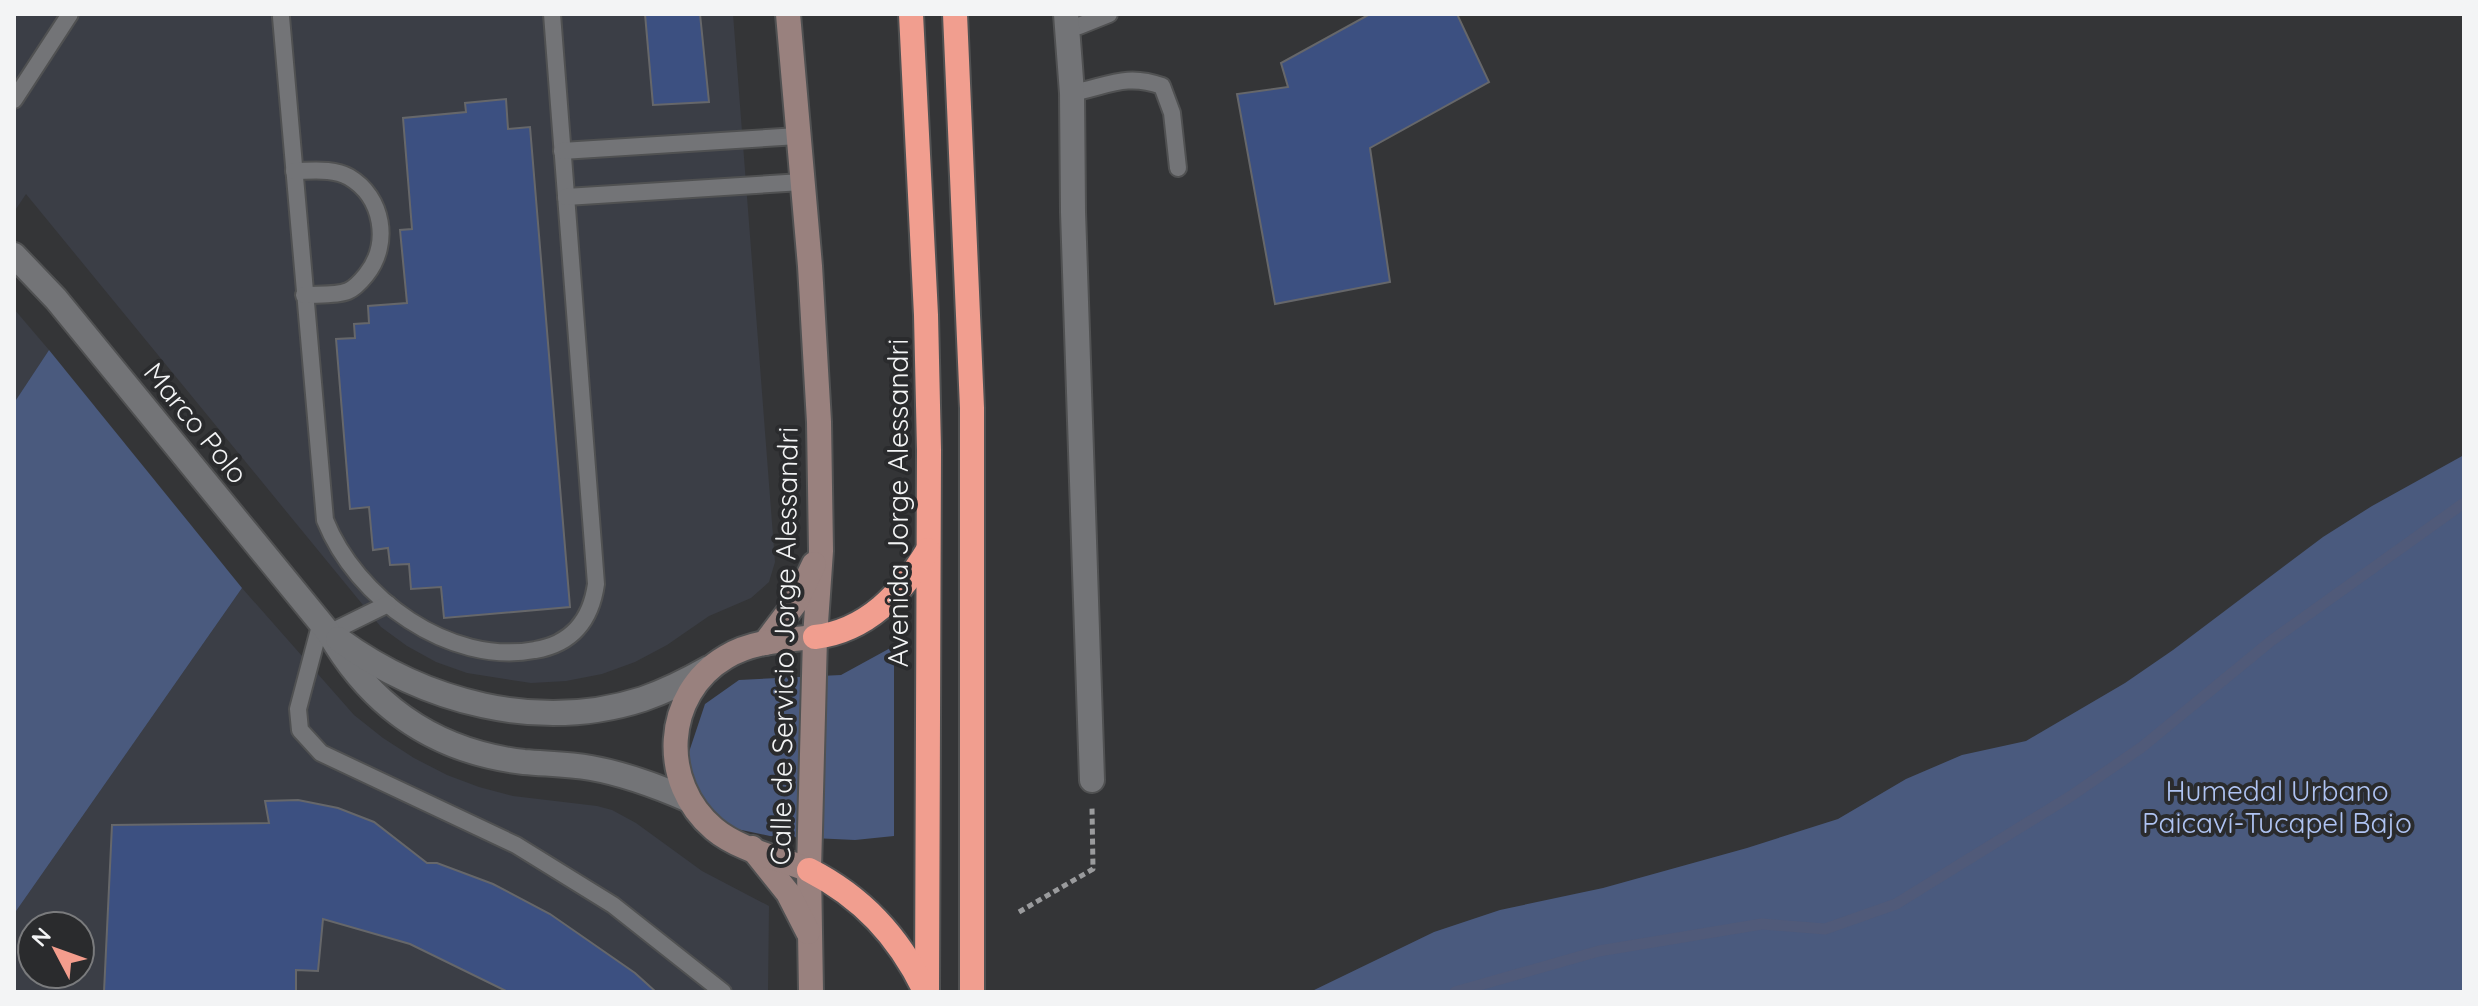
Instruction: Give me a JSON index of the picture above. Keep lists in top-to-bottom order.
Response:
{
  "streets": {
    "highway": ["Avenida Jorge Alessandri"],
    "street": ["Marco Polo", "Calle de Servicio Jorge Alessandri"]
  },
  "crossings": [
    ["Marco Polo", "Calle de Servicio Jorge Alessandri"]
  ],
  "parks": ["Humedal Urbano Paicaví-Tucapel Bajo"],
  "north": "top left"
}
